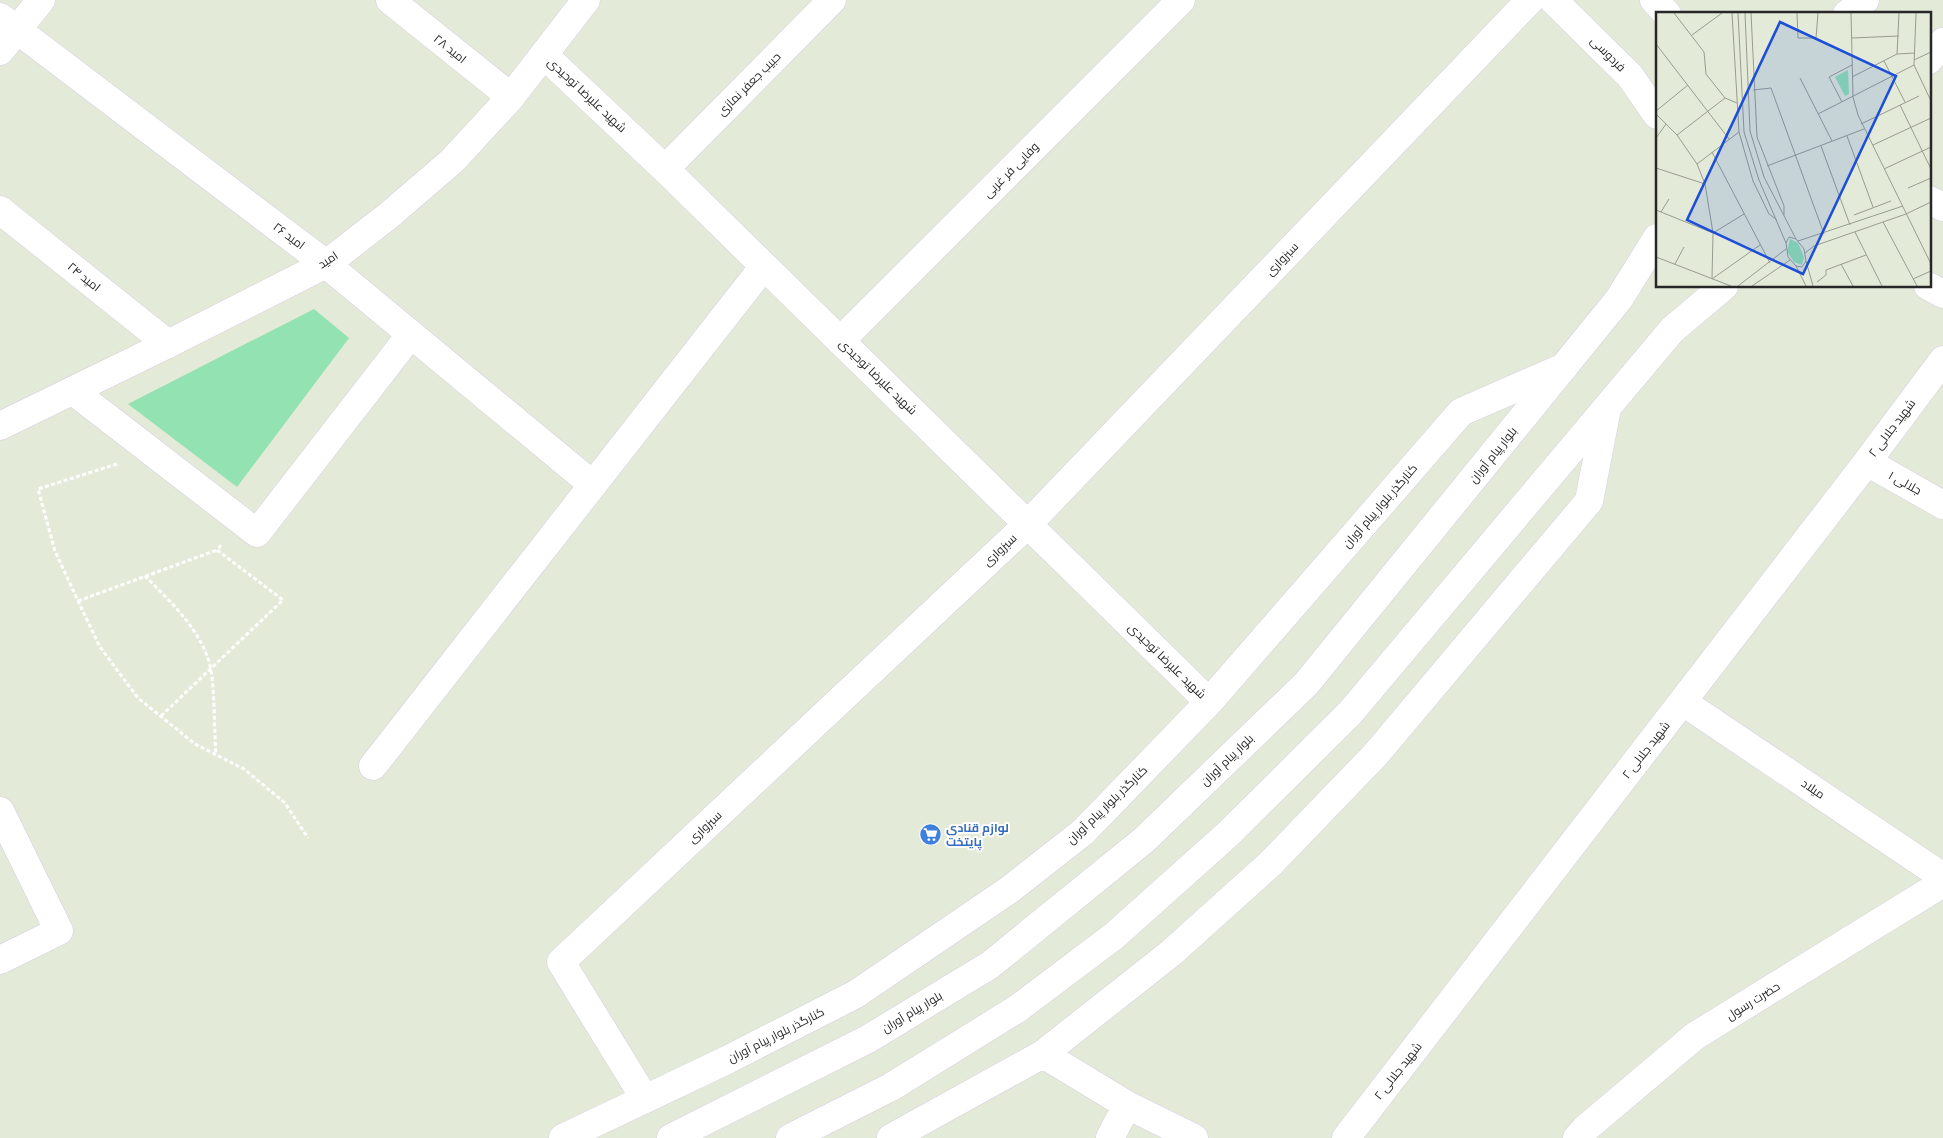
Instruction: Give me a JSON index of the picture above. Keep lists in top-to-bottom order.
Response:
{
  "streets": {
    "street": [
      "امید ۲۸",
      "فردوسی",
      "حبیب جعفر نمازی",
      "شهید علیرضا توحیدی",
      "وفایی فر غربی",
      "امید ۲۶",
      "سبزواری",
      "امید",
      "امید ۲۴",
      "شهید جلالی ۲",
      "بلوار پیام آوران",
      "جلالی ۱",
      "کنارگذر بلوار پیام آوران",
      "میلاد",
      "حضرت رسول"
    ]
  },
  "crossings": [
    ["امید ۲۸", "امید"],
    ["حبیب جعفر نمازی", "شهید علیرضا توحیدی"],
    ["شهید علیرضا توحیدی", "وفایی فر غربی"],
    ["شهید علیرضا توحیدی", "سبزواری"],
    ["شهید علیرضا توحیدی", "امید"],
    ["شهید علیرضا توحیدی", "کنارگذر بلوار پیام آوران"],
    ["امید ۲۶", "امید"],
    ["سبزواری", "کنارگذر بلوار پیام آوران"],
    ["امید", "امید ۲۴"],
    ["شهید جلالی ۲", "جلالی ۱"],
    ["شهید جلالی ۲", "میلاد"],
    ["بلوار پیام آوران", "کنارگذر بلوار پیام آوران"]
  ],
  "places": {
    "supermarket": ["لوازم قنادی پایتخت"]
  }
}
